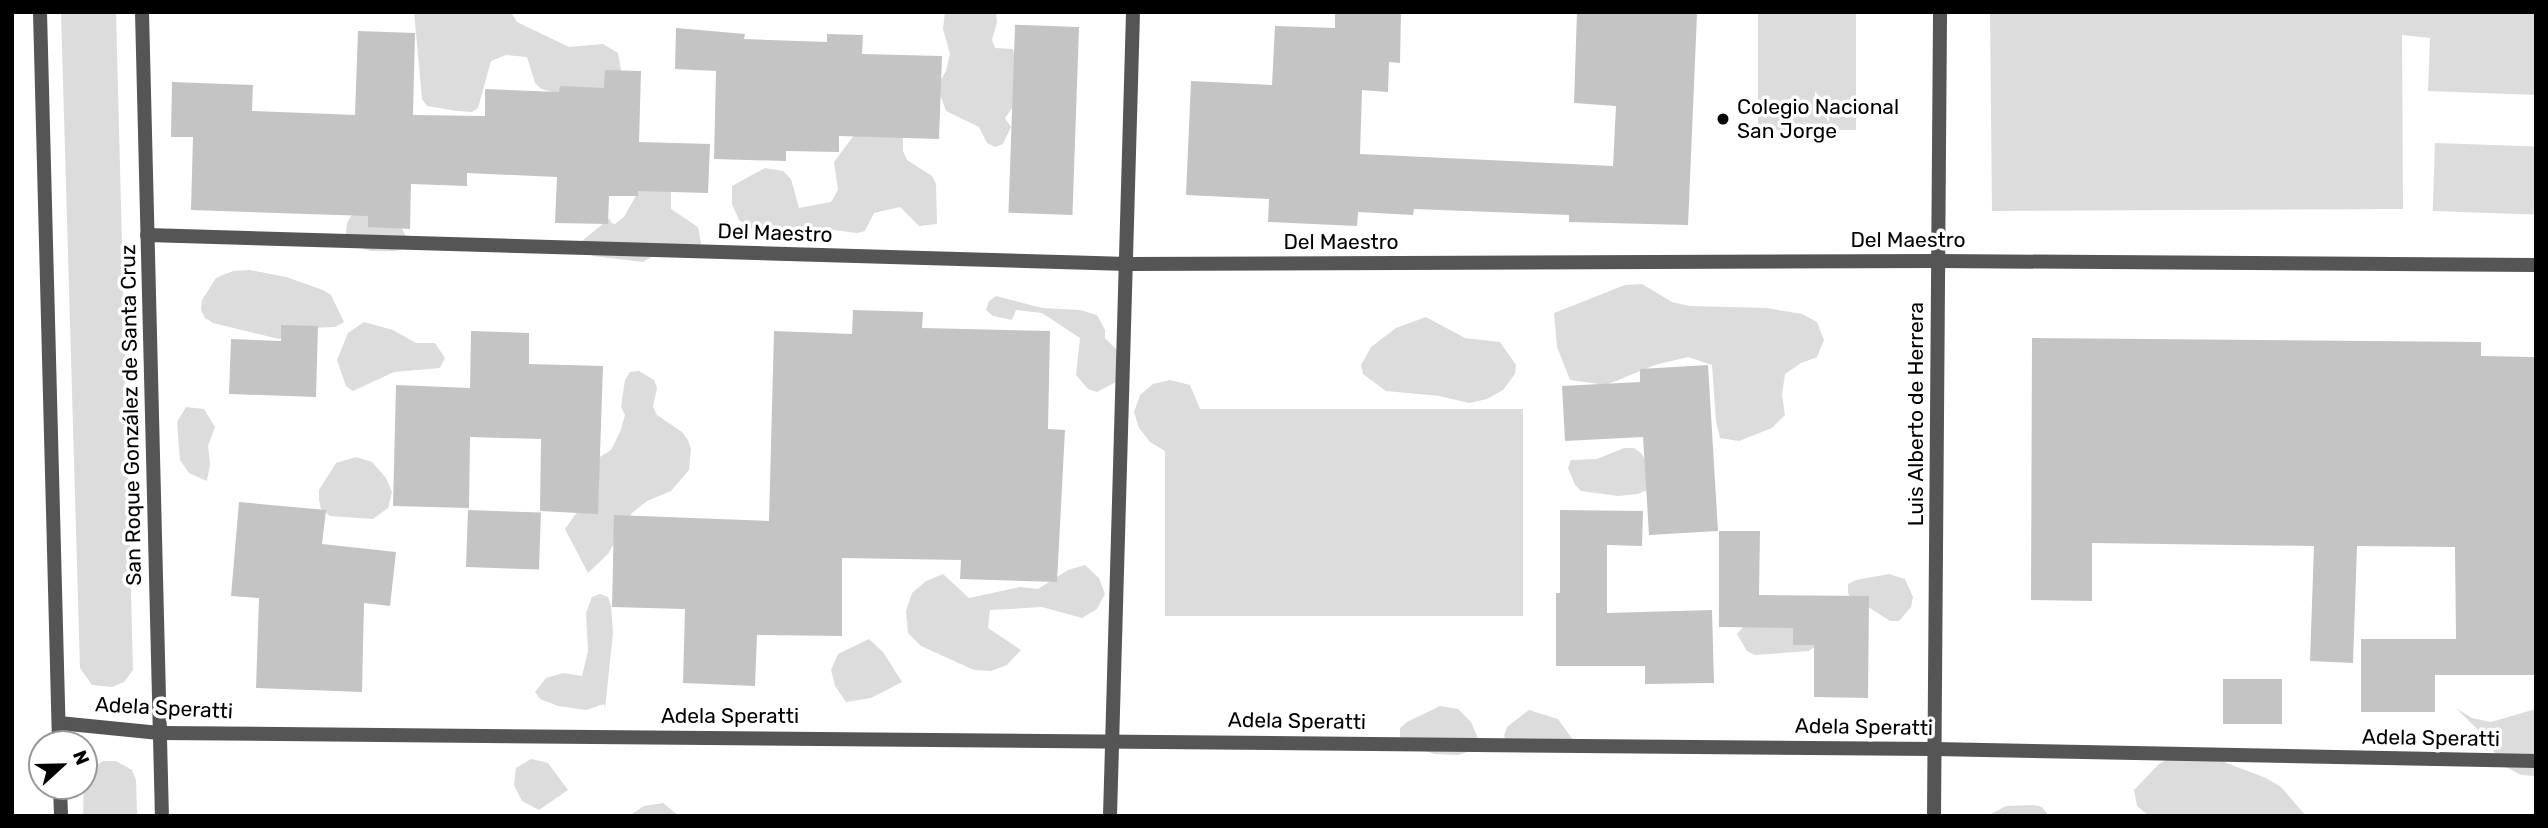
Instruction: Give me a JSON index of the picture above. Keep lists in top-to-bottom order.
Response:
{
  "streets": {
    "street": [
      "Del Maestro",
      "Luis Alberto de Herrera",
      "San Roque González de Santa Cruz",
      "Adela Speratti"
    ]
  },
  "crossings": [
    ["Del Maestro", "Luis Alberto de Herrera"],
    ["Del Maestro", "San Roque González de Santa Cruz"],
    ["Luis Alberto de Herrera", "Adela Speratti"],
    ["San Roque González de Santa Cruz", "Adela Speratti"]
  ],
  "places": ["Colegio Nacional San Jorge"],
  "north": "right"
}
